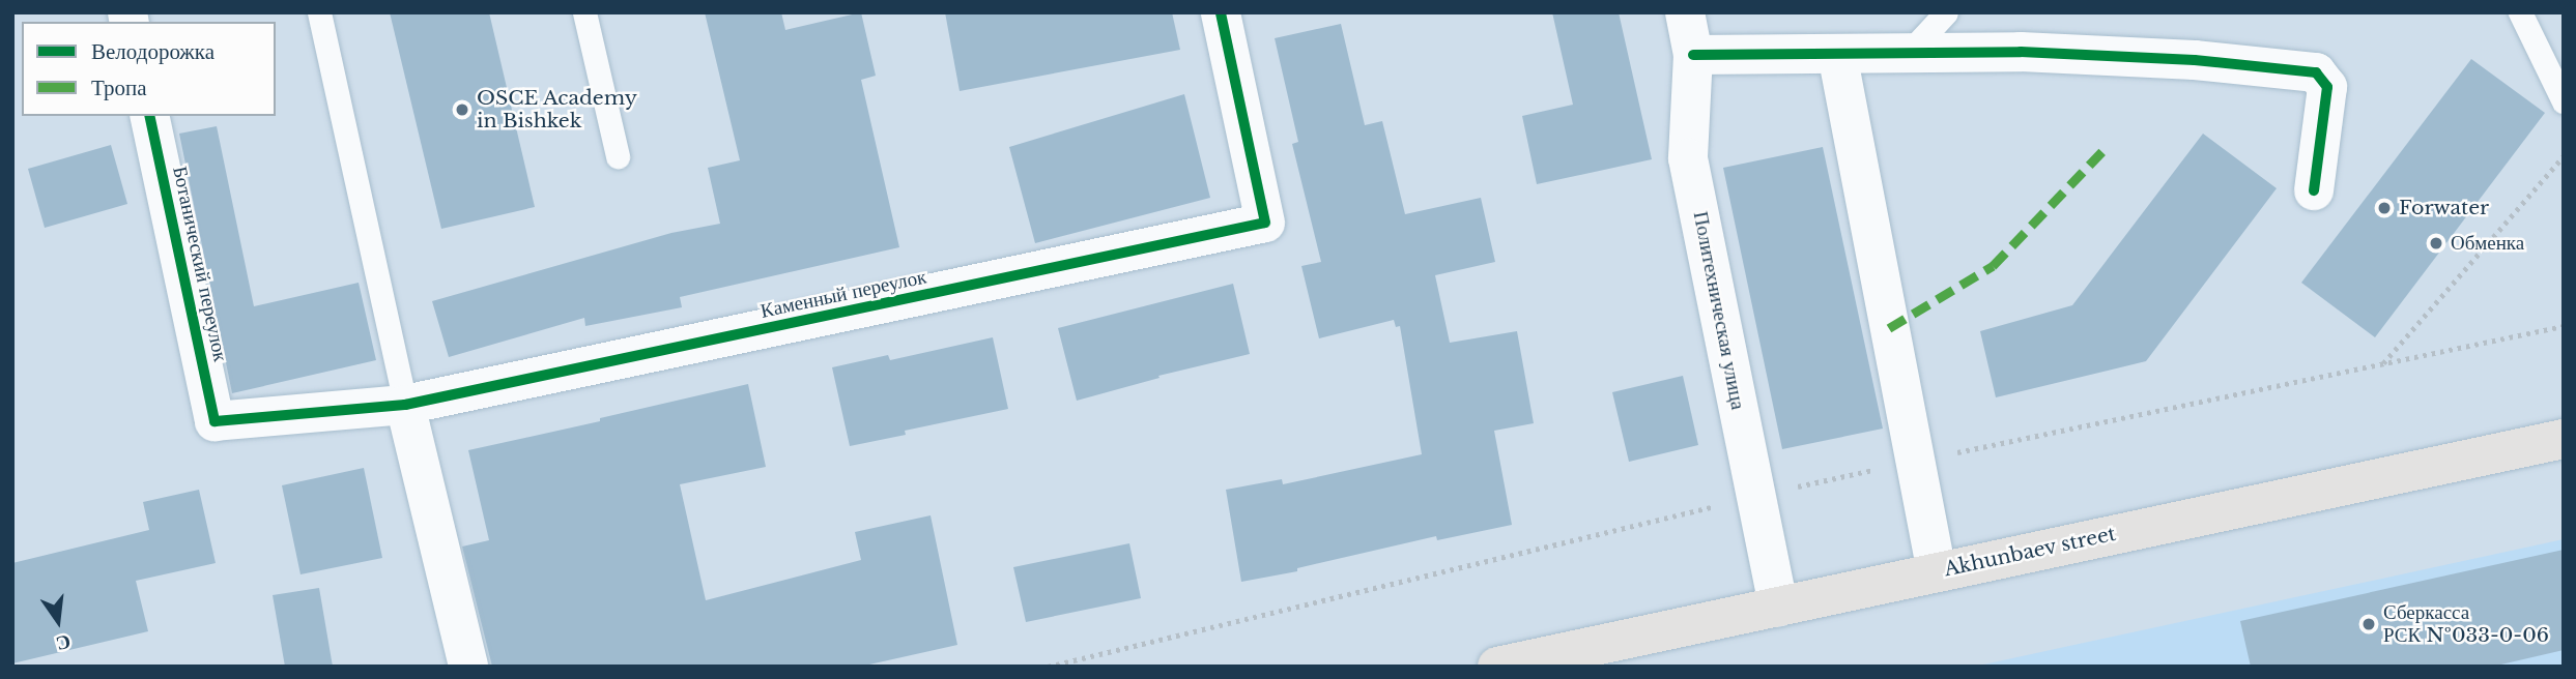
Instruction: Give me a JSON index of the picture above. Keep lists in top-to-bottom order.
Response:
{
  "streets": {
    "main road": ["Akhunbaev street"],
    "street": ["Ботанический переулок", "Каменный переулок", "Политехническая улица"]
  },
  "crossings": [
    ["Ботанический переулок", "Каменный переулок"],
    ["Политехническая улица", "Akhunbaev street"]
  ],
  "places": [
    "OSCE Academy in Bishkek",
    "Forwater",
    "Обменка",
    "Сберкасса РСК №033-0-06"
  ],
  "legend": ["Велодорожка", "Тропа"],
  "north": "bottom"
}
